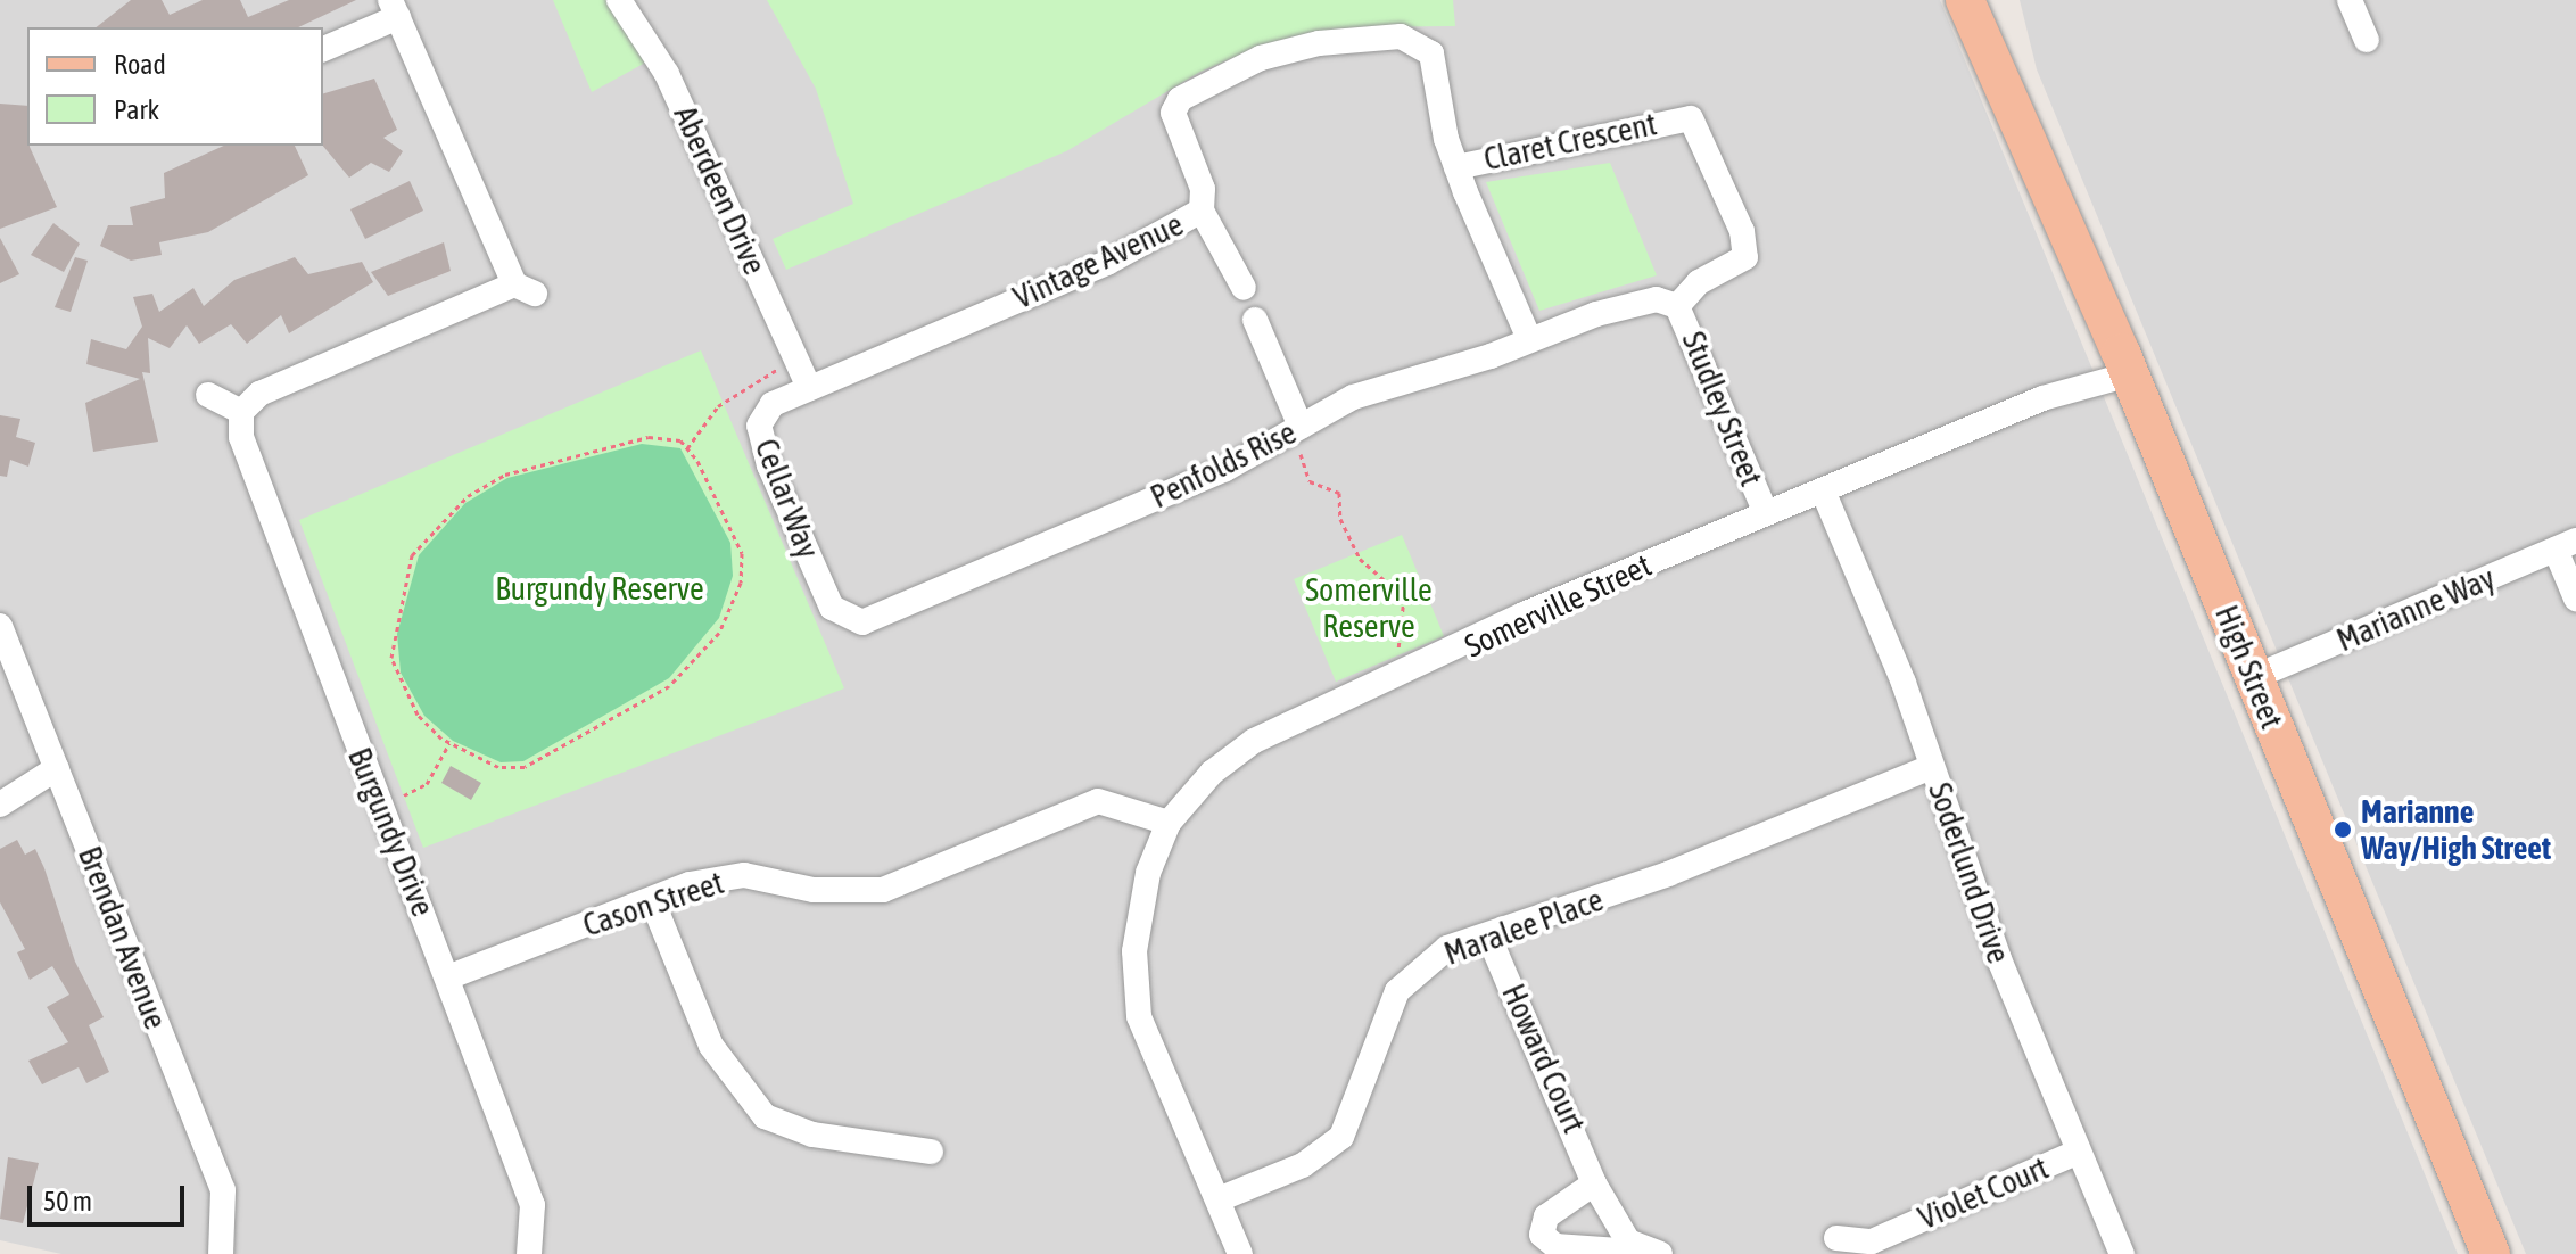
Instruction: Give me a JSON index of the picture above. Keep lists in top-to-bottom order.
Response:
{
  "streets": {
    "main road": ["High Street"],
    "street": [
      "Claret Crescent",
      "Aberdeen Drive",
      "Vintage Avenue",
      "Studley Street",
      "Penfolds Rise",
      "Cellar Way",
      "Somerville Street",
      "Marianne Way",
      "Burgundy Drive",
      "Soderlund Drive",
      "Cason Street",
      "Maralee Place",
      "Brendan Avenue",
      "Howard Court",
      "Violet Court"
    ]
  },
  "crossings": [
    ["Claret Crescent", "Vintage Avenue"],
    ["Claret Crescent", "Studley Street"],
    ["Claret Crescent", "Penfolds Rise"],
    ["Aberdeen Drive", "Vintage Avenue"],
    ["Aberdeen Drive", "Cellar Way"],
    ["Vintage Avenue", "Penfolds Rise"],
    ["Vintage Avenue", "Cellar Way"],
    ["Studley Street", "Penfolds Rise"],
    ["Studley Street", "Somerville Street"],
    ["Penfolds Rise", "Cellar Way"],
    ["Somerville Street", "High Street"],
    ["Somerville Street", "Soderlund Drive"],
    ["Somerville Street", "Cason Street"],
    ["Somerville Street", "Maralee Place"],
    ["Marianne Way", "High Street"],
    ["Burgundy Drive", "Cason Street"],
    ["Soderlund Drive", "Maralee Place"],
    ["Soderlund Drive", "Violet Court"],
    ["Maralee Place", "Howard Court"]
  ],
  "parks": ["Burgundy Reserve", "Somerville Reserve"],
  "places": ["Marianne Way/High Street"],
  "legend": ["Road", "Park"],
  "scale_bar": "50 m"
}
